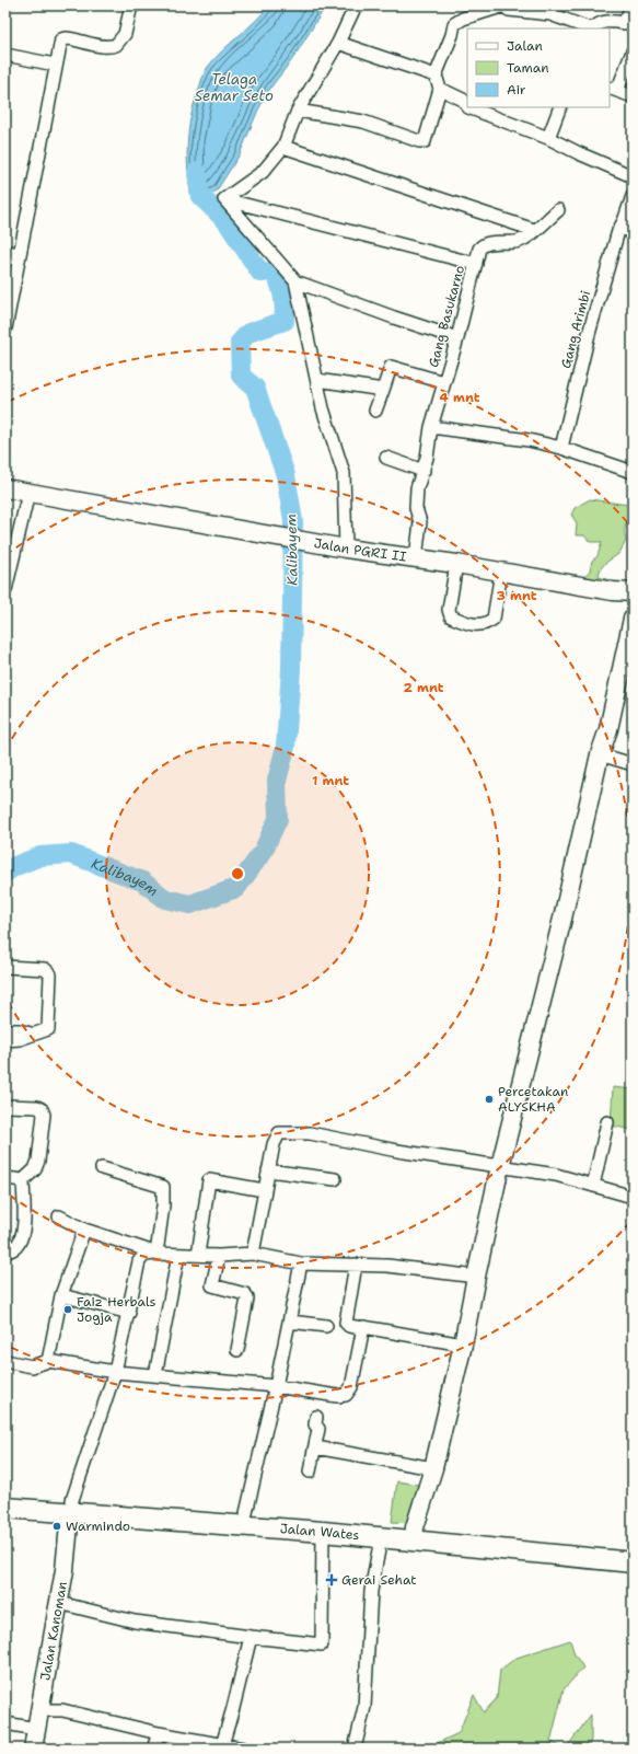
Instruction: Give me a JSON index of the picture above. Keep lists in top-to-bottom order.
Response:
{
  "streets": {
    "main road": ["Jalan Wates"],
    "street": [
      "Gang Basukarno",
      "Gang Arimbi",
      "Jalan PGRI II",
      "Jalan Kanoman"
    ]
  },
  "crossings": [
    ["Gang Basukarno", "Jalan PGRI II"],
    ["Jalan Wates", "Jalan Kanoman"]
  ],
  "water": ["Telaga Semar Seto", "Kalibayem"],
  "places": {
    "other": ["Percetakan ALYSKHA", "Faiz Herbals Jogja", "Warmindo"],
    "health": ["Gerai Sehat"]
  },
  "legend": ["Jalan", "Taman", "Air"],
  "rings": [
    "4 mnt",
    "3 mnt",
    "2 mnt",
    "1 mnt"
  ]
}
